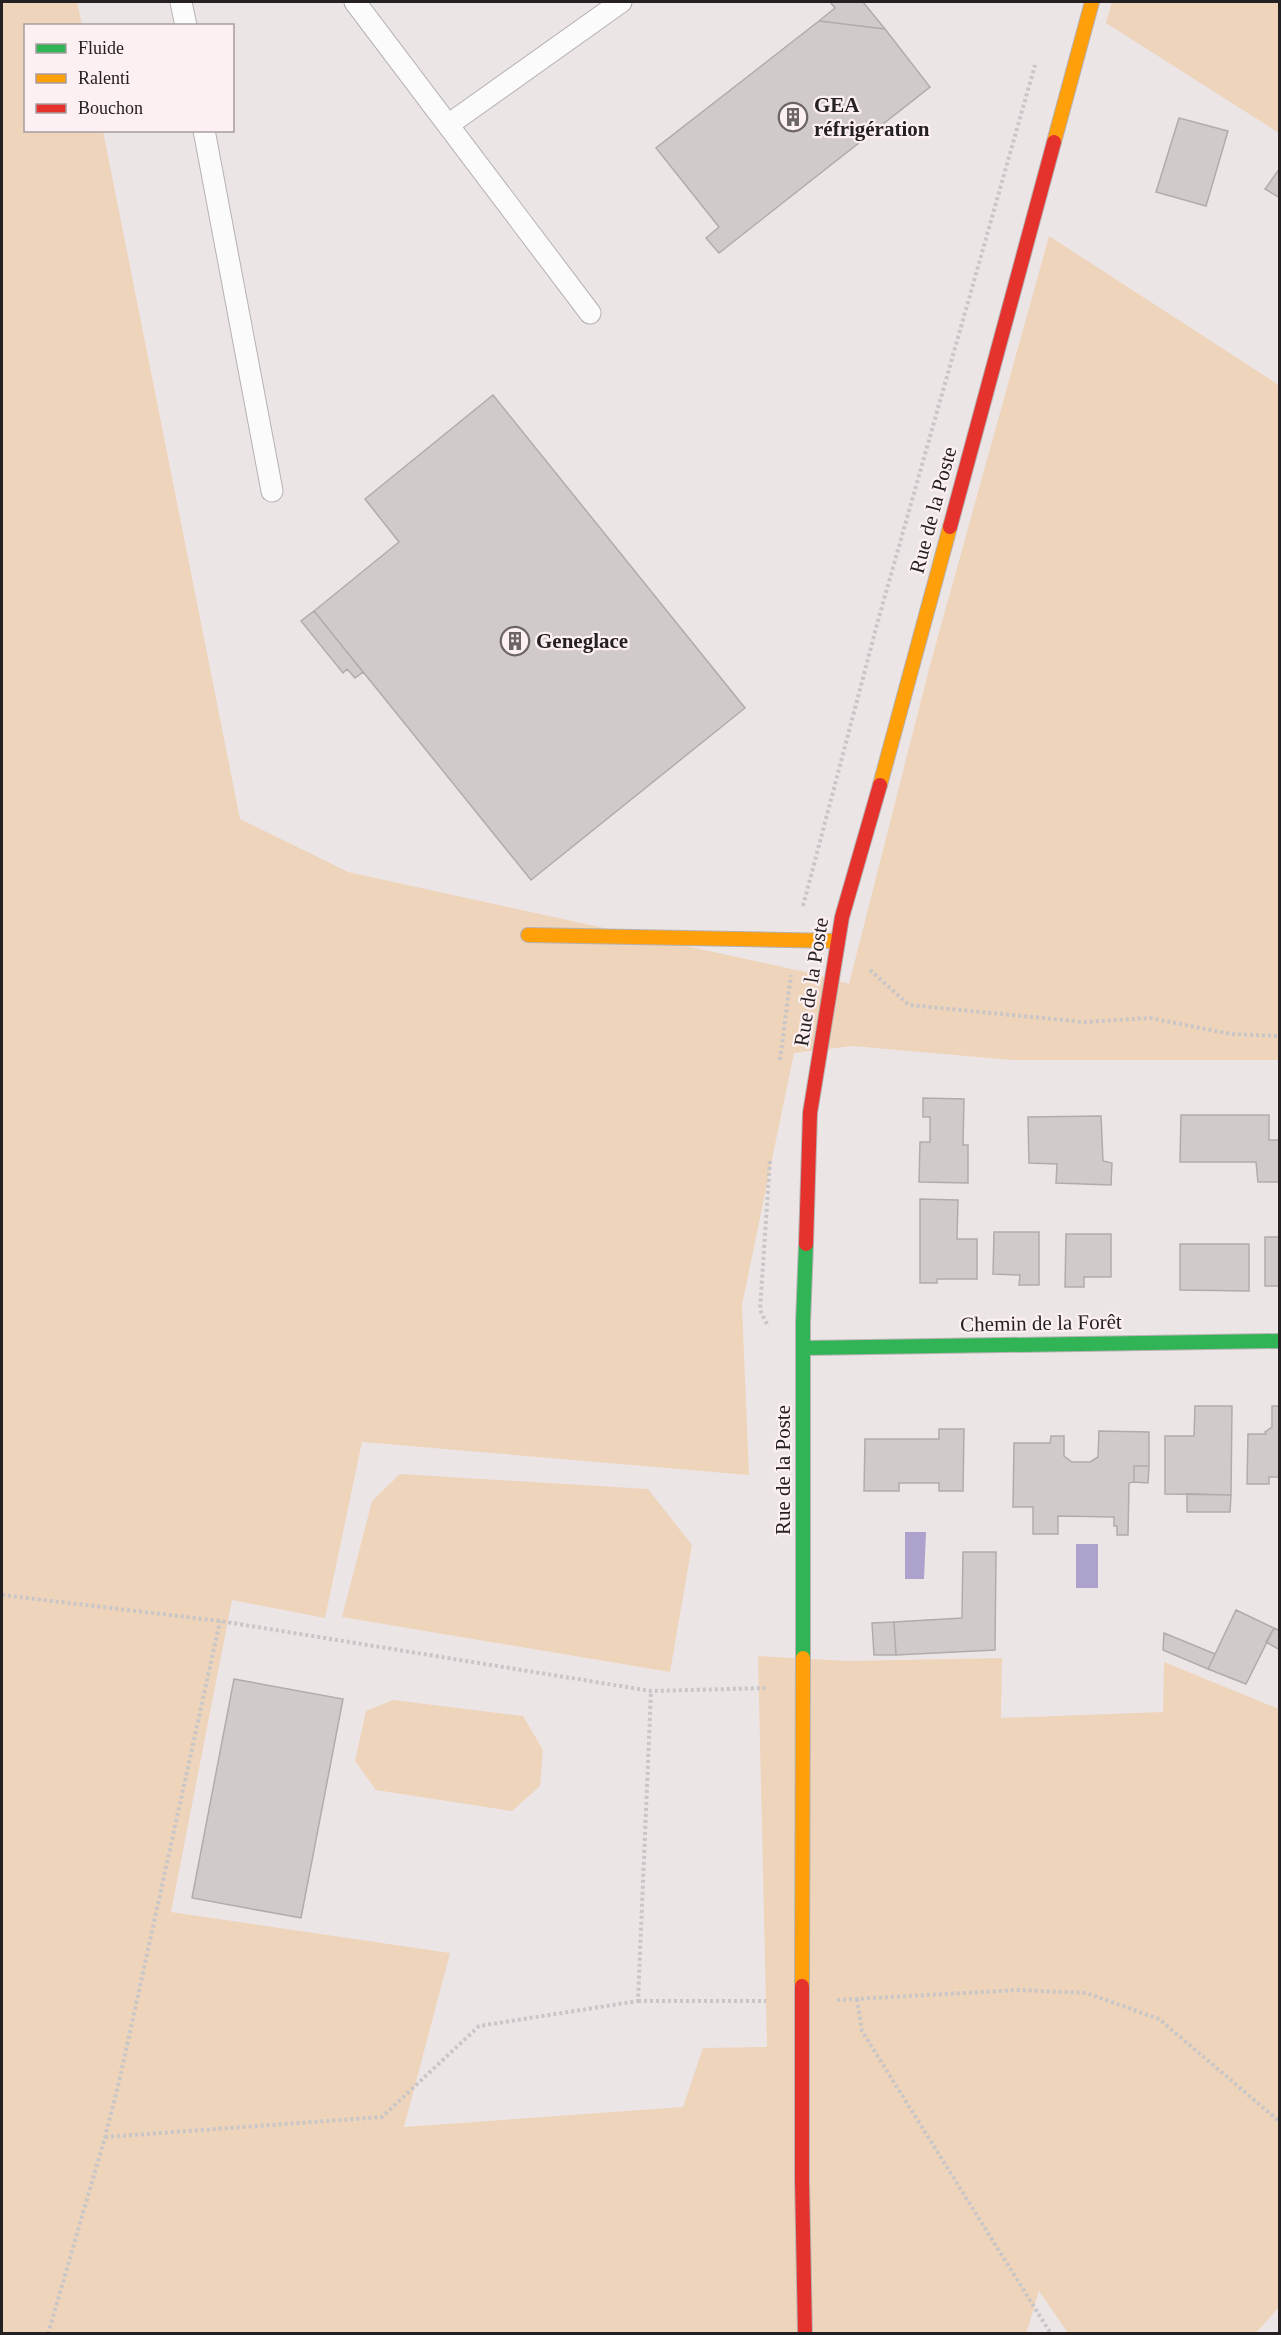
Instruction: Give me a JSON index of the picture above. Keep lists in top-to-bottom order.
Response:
{
  "streets": {
    "street": ["Rue de la Poste", "Chemin de la Forêt"]
  },
  "crossings": [
    ["Rue de la Poste", "Chemin de la Forêt"]
  ],
  "places": {
    "building": ["GEA réfrigération", "Geneglace"]
  },
  "legend": ["Fluide", "Ralenti", "Bouchon"]
}
